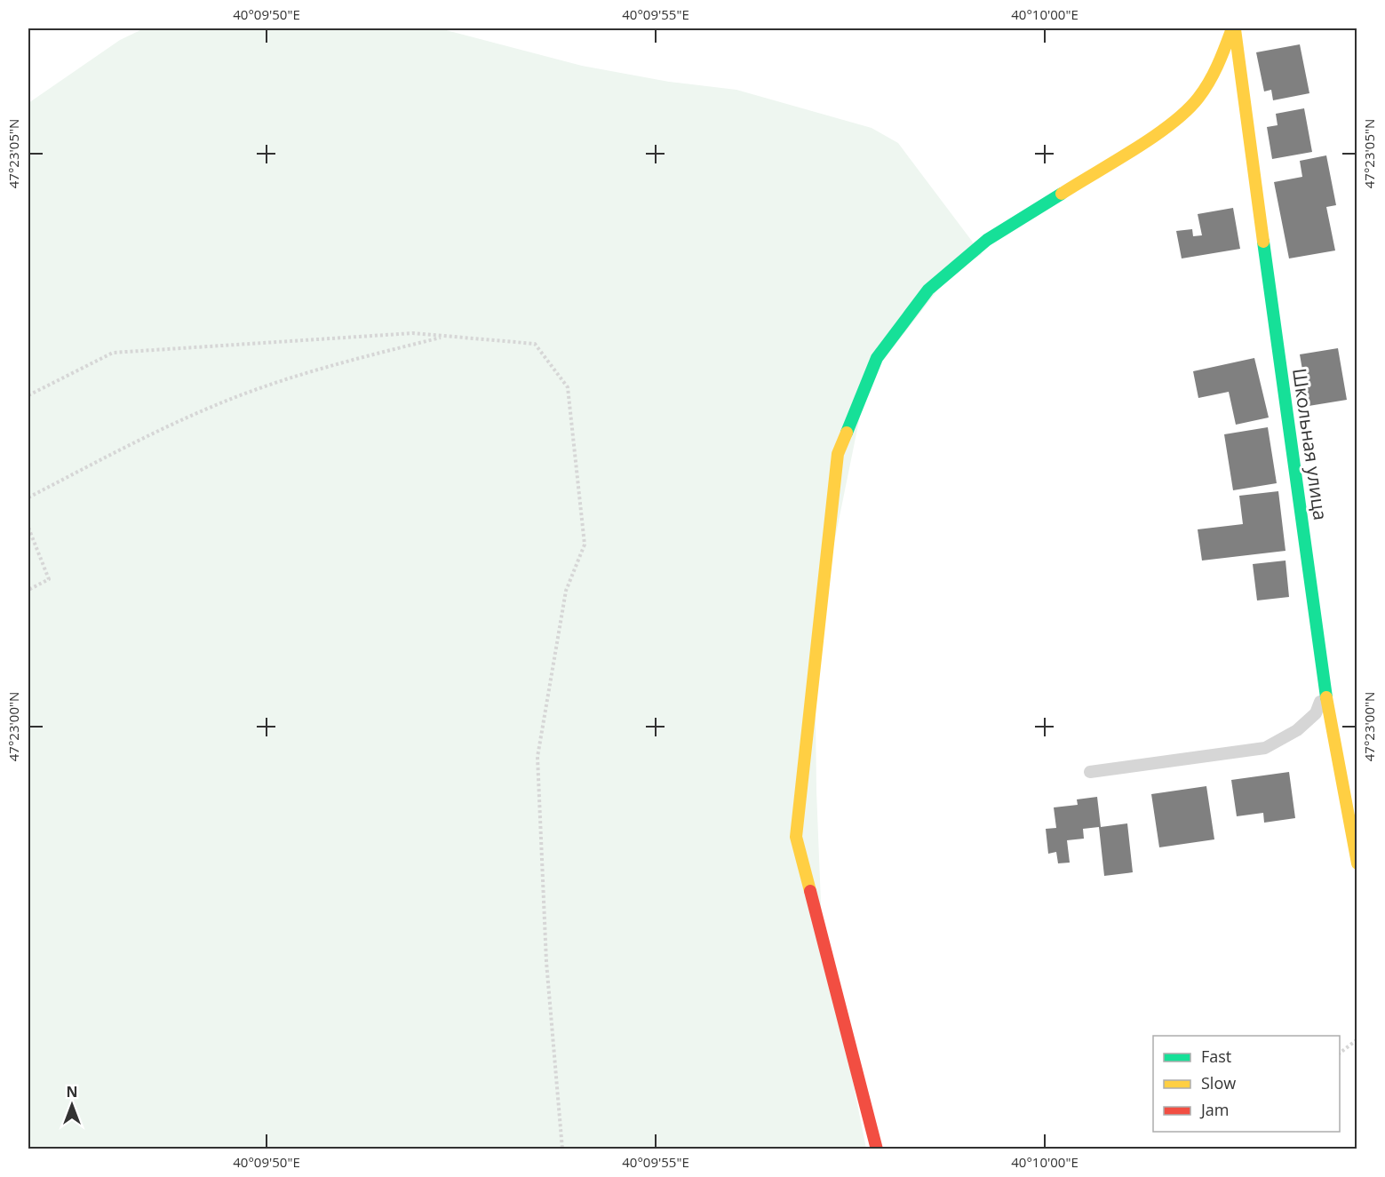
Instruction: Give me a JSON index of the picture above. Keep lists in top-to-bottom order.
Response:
{
  "streets": {
    "street": ["Школьная улица"]
  },
  "legend": ["Fast", "Slow", "Jam"],
  "north": "top",
  "coordinates": [
    "40°09'50\"E",
    "40°09'55\"E",
    "40°10'00\"E",
    "47°23'05\"N",
    "47°23'00\"N"
  ]
}
